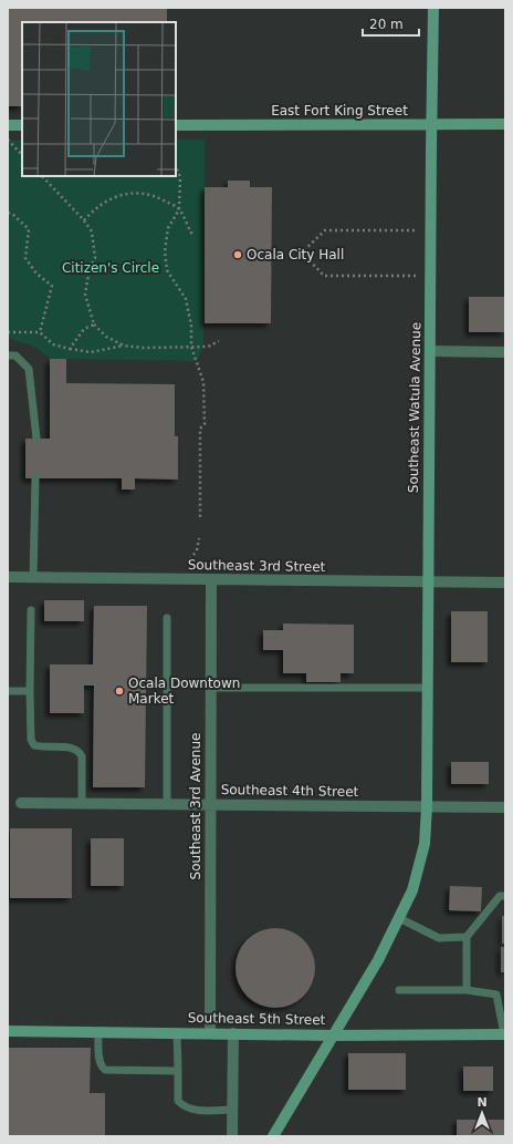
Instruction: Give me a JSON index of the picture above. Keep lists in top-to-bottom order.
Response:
{
  "streets": {
    "street": [
      "East Fort King Street",
      "Southeast Watula Avenue",
      "Southeast 3rd Street",
      "Southeast 4th Street",
      "Southeast 3rd Avenue",
      "Southeast 5th Street"
    ]
  },
  "crossings": [
    ["East Fort King Street", "Southeast Watula Avenue"],
    ["Southeast Watula Avenue", "Southeast 3rd Street"],
    ["Southeast Watula Avenue", "Southeast 4th Street"],
    ["Southeast 3rd Street", "Southeast 3rd Avenue"],
    ["Southeast 4th Street", "Southeast 3rd Avenue"],
    ["Southeast 3rd Avenue", "Southeast 5th Street"]
  ],
  "parks": ["Citizen's Circle"],
  "places": ["Ocala City Hall", "Ocala Downtown Market"],
  "scale_bar": "20 m",
  "north": "top"
}
